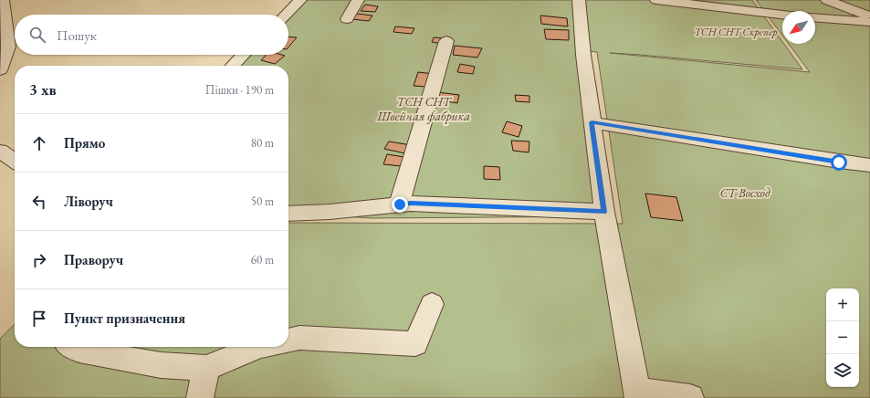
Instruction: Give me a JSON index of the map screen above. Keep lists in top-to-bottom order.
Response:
{
  "parks": ["ТСН СНТ Скрепер", "ТСН СНТ Швейная фабрика", "СТ Восход"],
  "north": "bottom left",
  "page": {
    "search": "Пошук",
    "heading": ["3 хв", "Пішки · 190 m"],
    "list": [
      ["Прямо", "80 m"],
      ["Ліворуч", "50 m"],
      ["Праворуч", "60 m"],
      "Пункт призначення"
    ],
    "map_buttons": ["+", "−"]
  }
}
